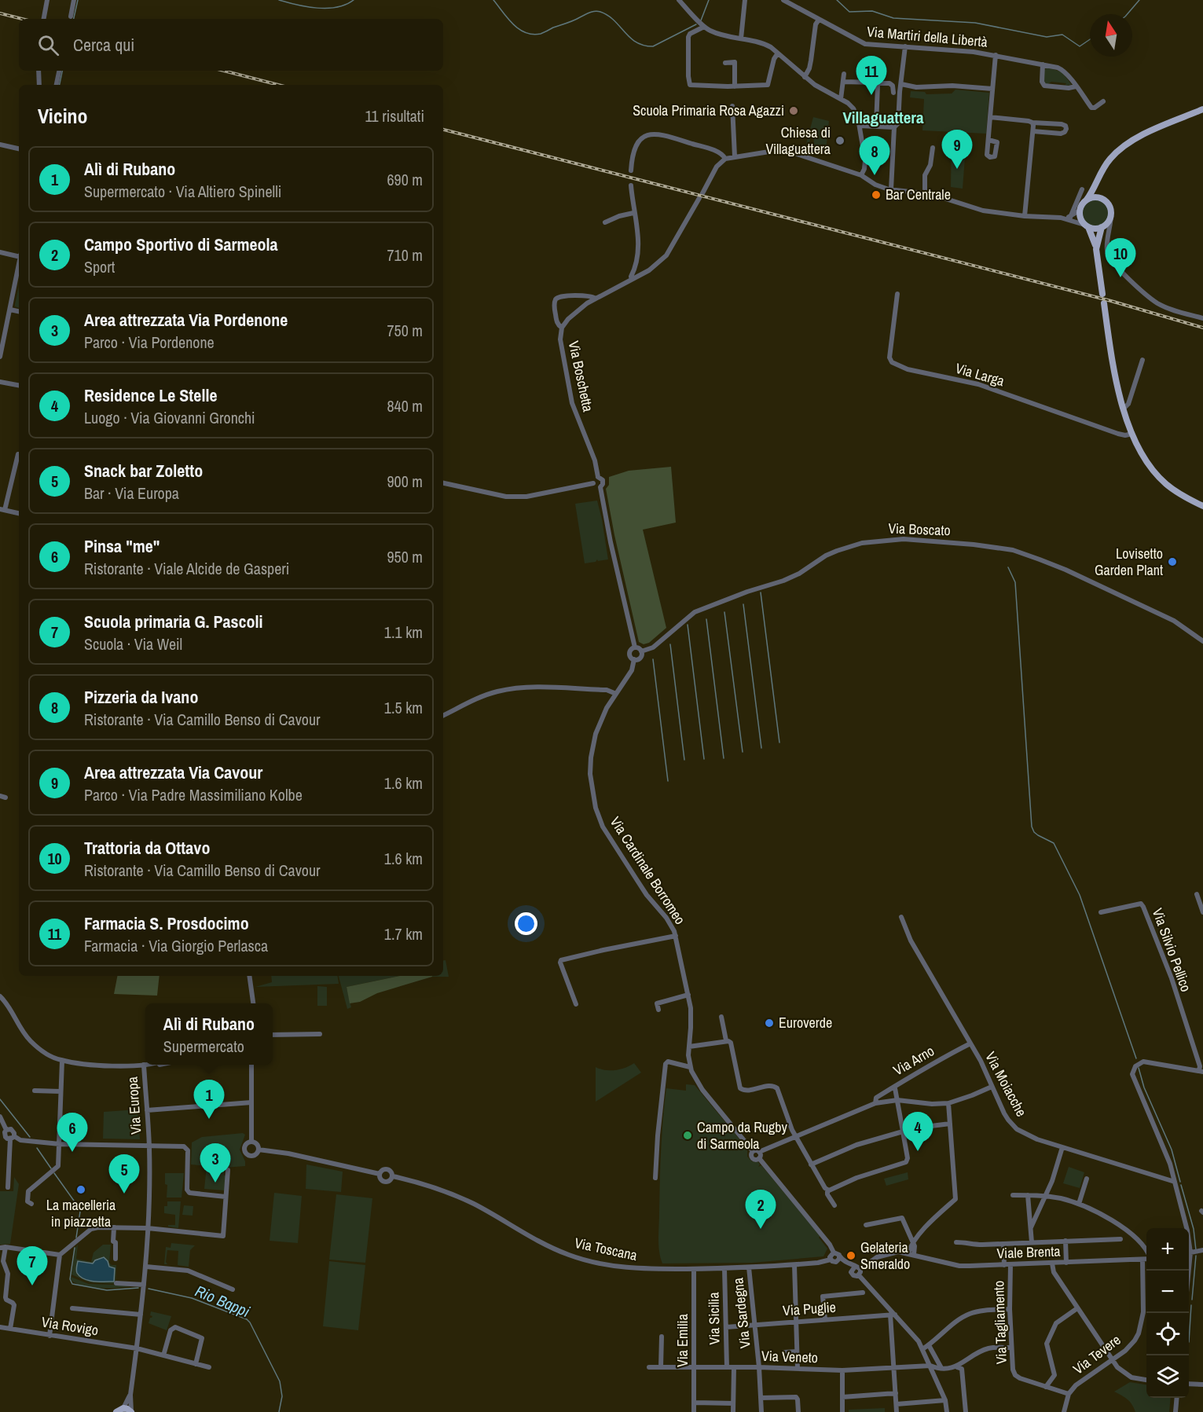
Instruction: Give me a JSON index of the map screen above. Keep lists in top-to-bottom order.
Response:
{
  "streets": {
    "street": [
      "Via Martiri della Libertà",
      "Via Larga",
      "Via Boschetta",
      "Via Boscato",
      "Via Cardinale Borromeo",
      "Via Silvio Pellico",
      "Via Arno",
      "Via Moiacche",
      "Via Europa",
      "Via Toscana",
      "Viale Brenta",
      "Via Puglie",
      "Via Sardegna",
      "Via Sicilia",
      "Via Tagliamento",
      "Via Rovigo",
      "Via Emilia",
      "Via Tevere",
      "Via Veneto"
    ]
  },
  "crossings": [
    ["Via Boschetta", "Via Cardinale Borromeo"],
    ["Via Boscato", "Via Cardinale Borromeo"],
    ["Via Cardinale Borromeo", "Viale Brenta"],
    ["Via Silvio Pellico", "Via Moiacche"],
    ["Via Arno", "Via Moiacche"],
    ["Via Europa", "Via Rovigo"],
    ["Via Toscana", "Via Sardegna"],
    ["Via Toscana", "Via Sicilia"],
    ["Via Toscana", "Via Emilia"],
    ["Viale Brenta", "Via Tagliamento"],
    ["Viale Brenta", "Via Tevere"],
    ["Via Puglie", "Via Sardegna"],
    ["Via Puglie", "Via Sicilia"],
    ["Via Sardegna", "Via Veneto"],
    ["Via Sicilia", "Via Veneto"],
    ["Via Tagliamento", "Via Tevere"],
    ["Via Emilia", "Via Veneto"]
  ],
  "districts": ["Villaguattera"],
  "water": ["Rio Bappi"],
  "places": [
    "Scuola Primaria Rosa Agazzi",
    "Chiesa di Villaguattera",
    "Bar Centrale",
    "Lovisetto Garden Plant",
    "Euroverde",
    "Campo da Rugby di Sarmeola",
    "La macelleria in piazzetta",
    "Gelateria Smeraldo"
  ],
  "north": "top",
  "page": {
    "search": "Cerca qui",
    "pins": [
      "11",
      "9",
      "8",
      "10",
      "1",
      "4",
      "6",
      "3",
      "5",
      "2",
      "7"
    ],
    "heading": ["Vicino", "11 risultati"],
    "list": [
      {
        "mark": "1",
        "name": "Alì di Rubano",
        "note": "Supermercato · Via Altiero Spinelli",
        "value": "690 m"
      },
      {
        "mark": "2",
        "name": "Campo Sportivo di Sarmeola",
        "note": "Sport",
        "value": "710 m"
      },
      {
        "mark": "3",
        "name": "Area attrezzata Via Pordenone",
        "note": "Parco · Via Pordenone",
        "value": "750 m"
      },
      {
        "mark": "4",
        "name": "Residence Le Stelle",
        "note": "Luogo · Via Giovanni Gronchi",
        "value": "840 m"
      },
      {
        "mark": "5",
        "name": "Snack bar Zoletto",
        "note": "Bar · Via Europa",
        "value": "900 m"
      },
      {
        "mark": "6",
        "name": "Pinsa \"me\"",
        "note": "Ristorante · Viale Alcide de Gasperi",
        "value": "950 m"
      },
      {
        "mark": "7",
        "name": "Scuola primaria G. Pascoli",
        "note": "Scuola · Via Weil",
        "value": "1.1 km"
      },
      {
        "mark": "8",
        "name": "Pizzeria da Ivano",
        "note": "Ristorante · Via Camillo Benso di Cavour",
        "value": "1.5 km"
      },
      {
        "mark": "9",
        "name": "Area attrezzata Via Cavour",
        "note": "Parco · Via Padre Massimiliano Kolbe",
        "value": "1.6 km"
      },
      {
        "mark": "10",
        "name": "Trattoria da Ottavo",
        "note": "Ristorante · Via Camillo Benso di Cavour",
        "value": "1.6 km"
      },
      {
        "mark": "11",
        "name": "Farmacia S. Prosdocimo",
        "note": "Farmacia · Via Giorgio Perlasca",
        "value": "1.7 km"
      }
    ],
    "popup": ["Alì di Rubano", "Supermercato"],
    "map_buttons": ["+", "−"]
  }
}
